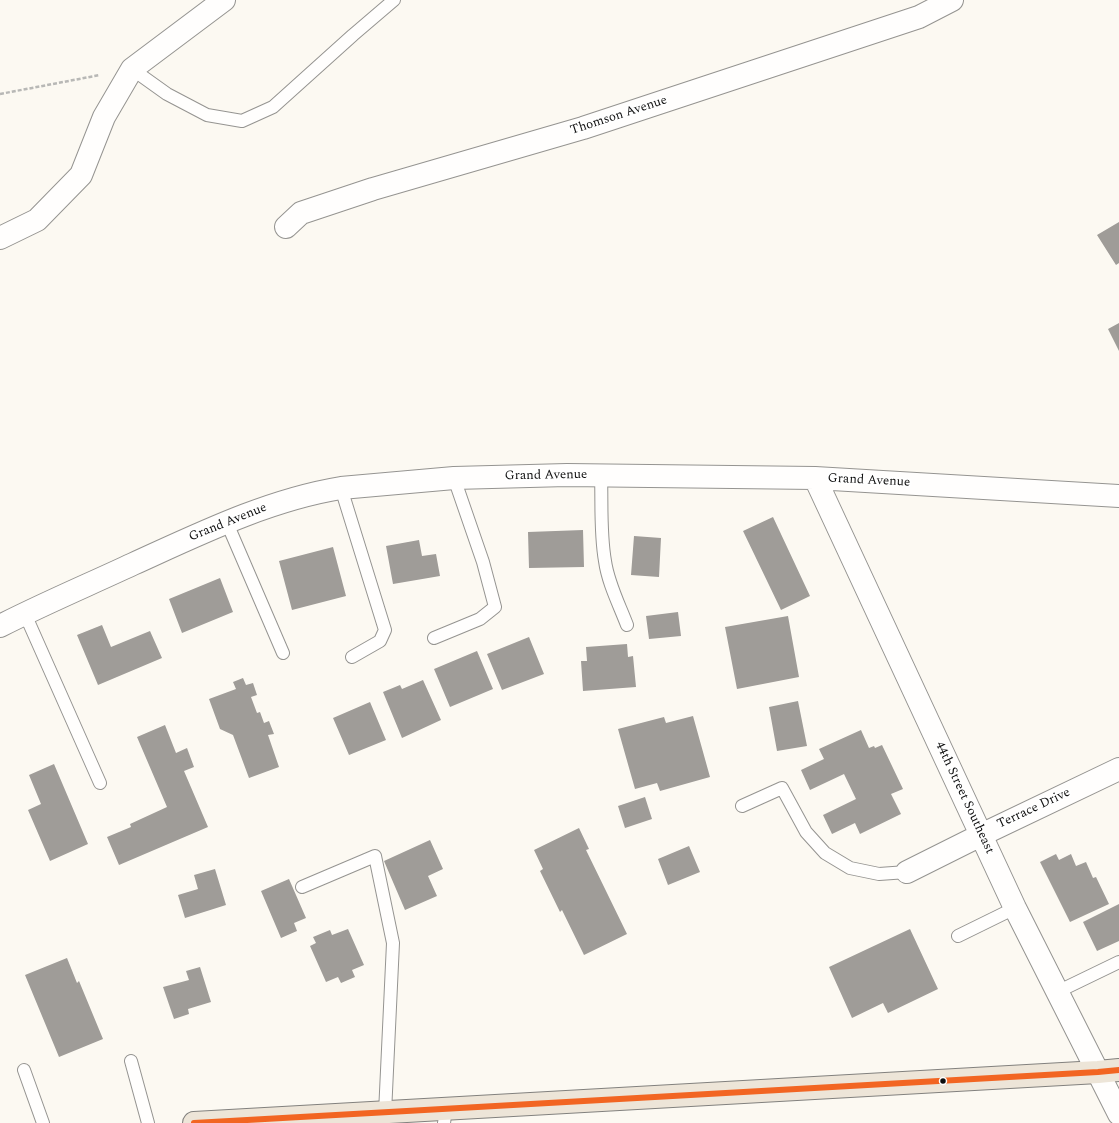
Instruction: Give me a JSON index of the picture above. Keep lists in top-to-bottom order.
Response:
{
  "streets": {
    "street": [
      "Thomson Avenue",
      "Grand Avenue",
      "44th Street Southeast",
      "Terrace Drive"
    ]
  },
  "crossings": [
    ["Grand Avenue", "44th Street Southeast"],
    ["44th Street Southeast", "Terrace Drive"]
  ]
}
